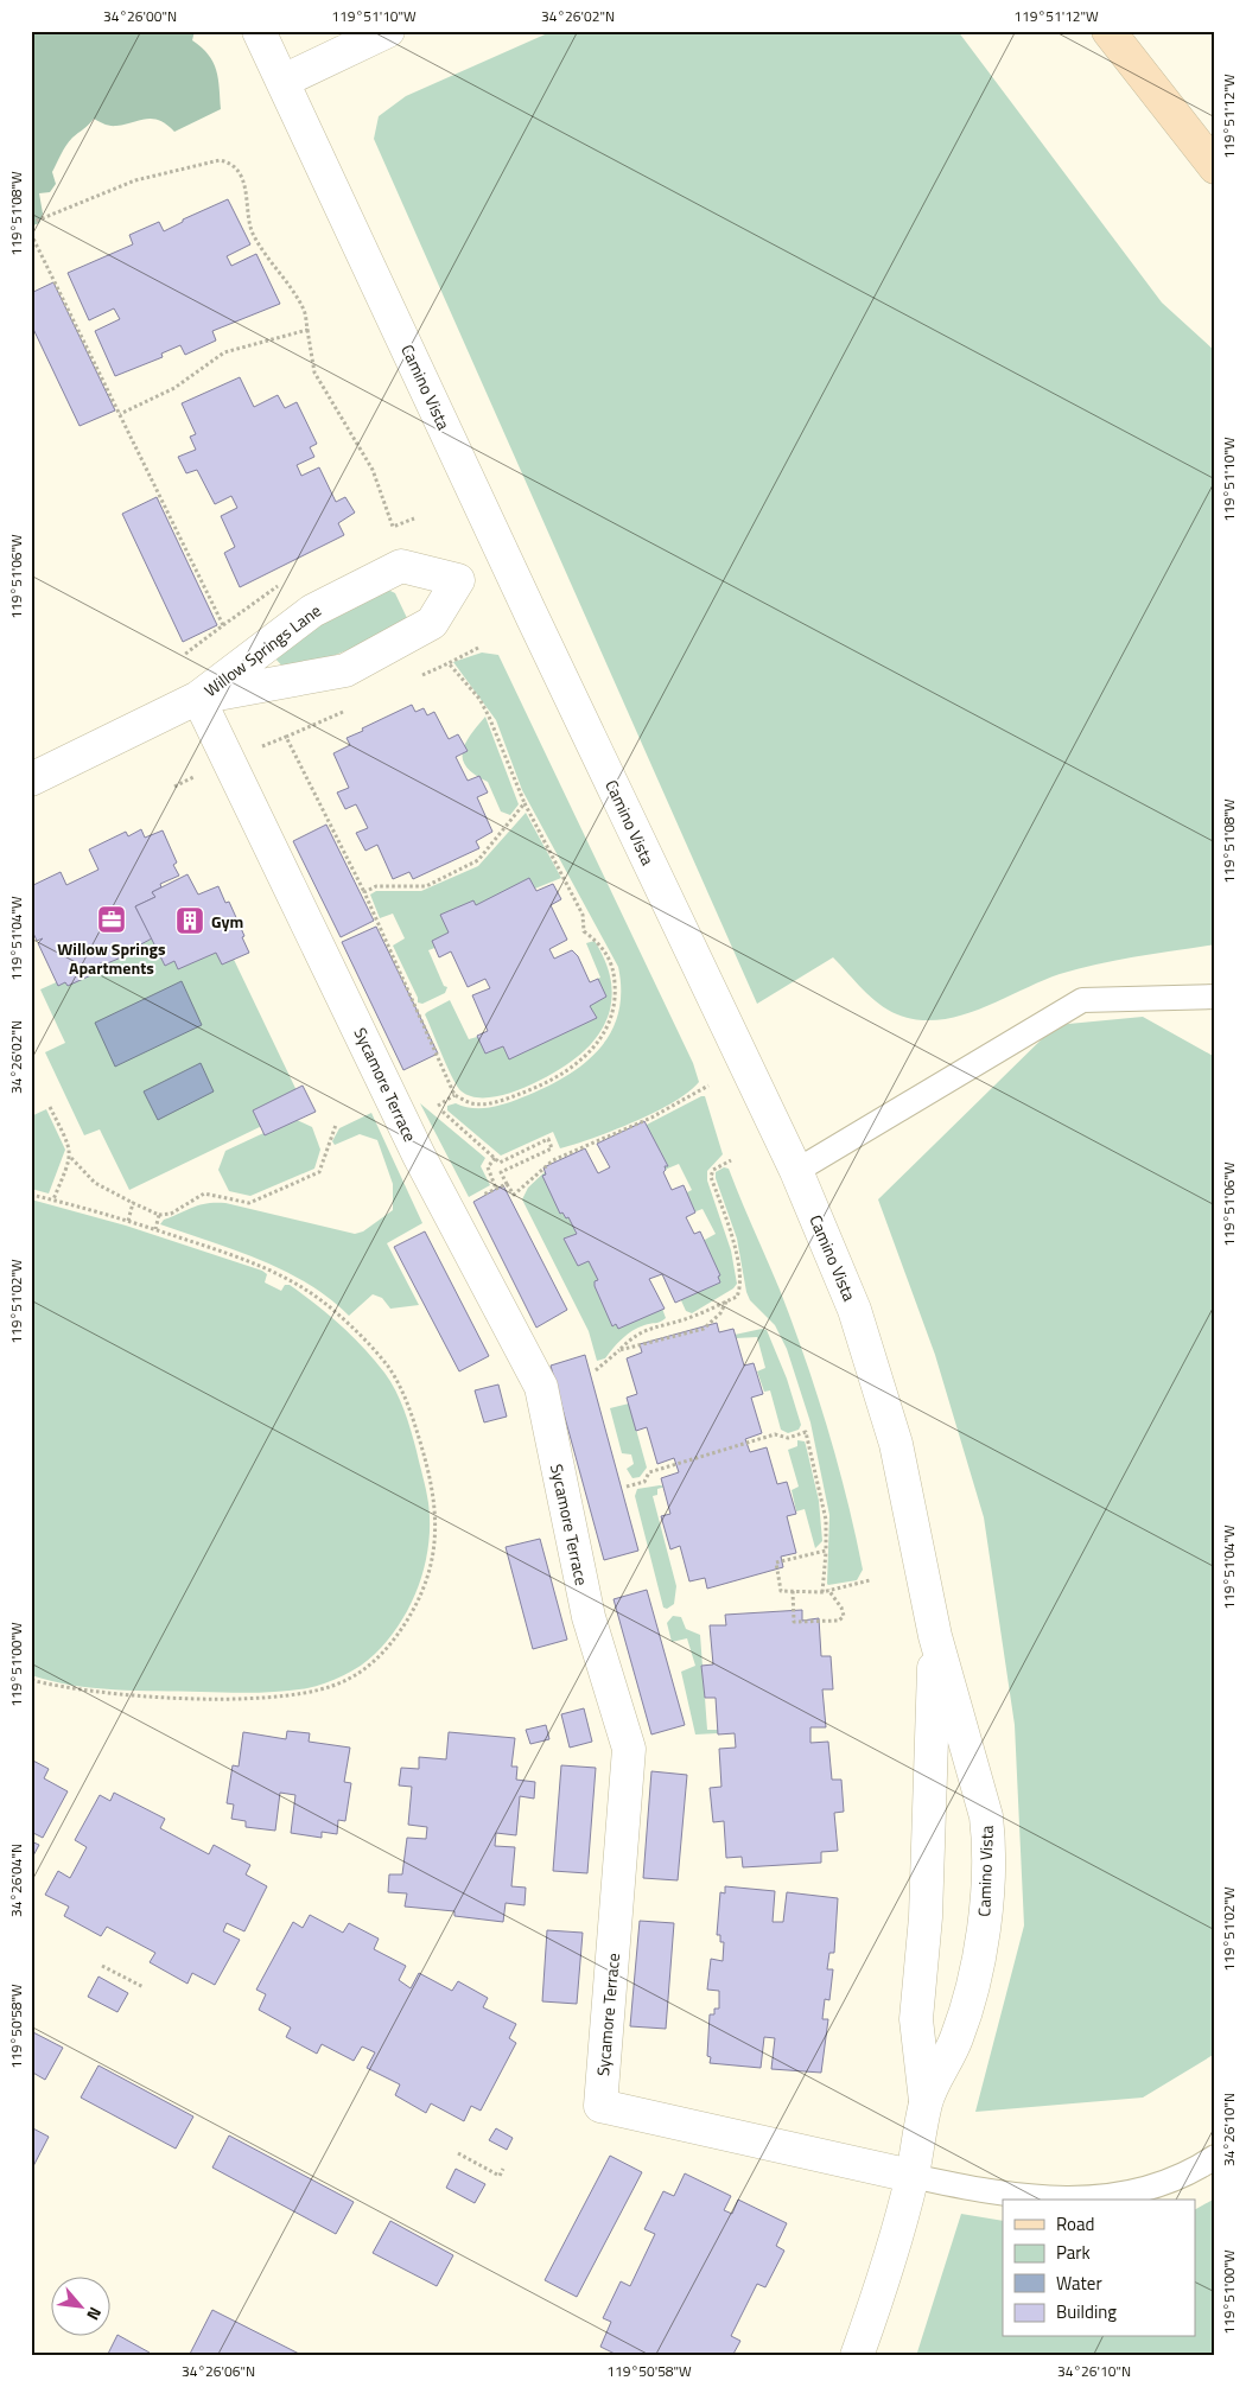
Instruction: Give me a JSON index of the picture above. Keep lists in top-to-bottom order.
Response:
{
  "streets": {
    "street": ["Camino Vista", "Willow Springs Lane", "Sycamore Terrace"]
  },
  "crossings": [
    ["Camino Vista", "Sycamore Terrace"],
    ["Willow Springs Lane", "Sycamore Terrace"]
  ],
  "places": {
    "office": ["Willow Springs Apartments"],
    "building": ["Gym"]
  },
  "legend": [
    "Road",
    "Park",
    "Water",
    "Building"
  ],
  "north": "bottom right",
  "coordinates": [
    "34°26'00\"N",
    "119°51'10\"W",
    "34°26'02\"N",
    "119°51'12\"W",
    "119°51'08\"W",
    "119°51'06\"W",
    "119°51'04\"W",
    "119°51'02\"W",
    "119°51'00\"W",
    "34°26'04\"N",
    "119°50'58\"W",
    "34°26'10\"N",
    "34°26'06\"N"
  ]
}
